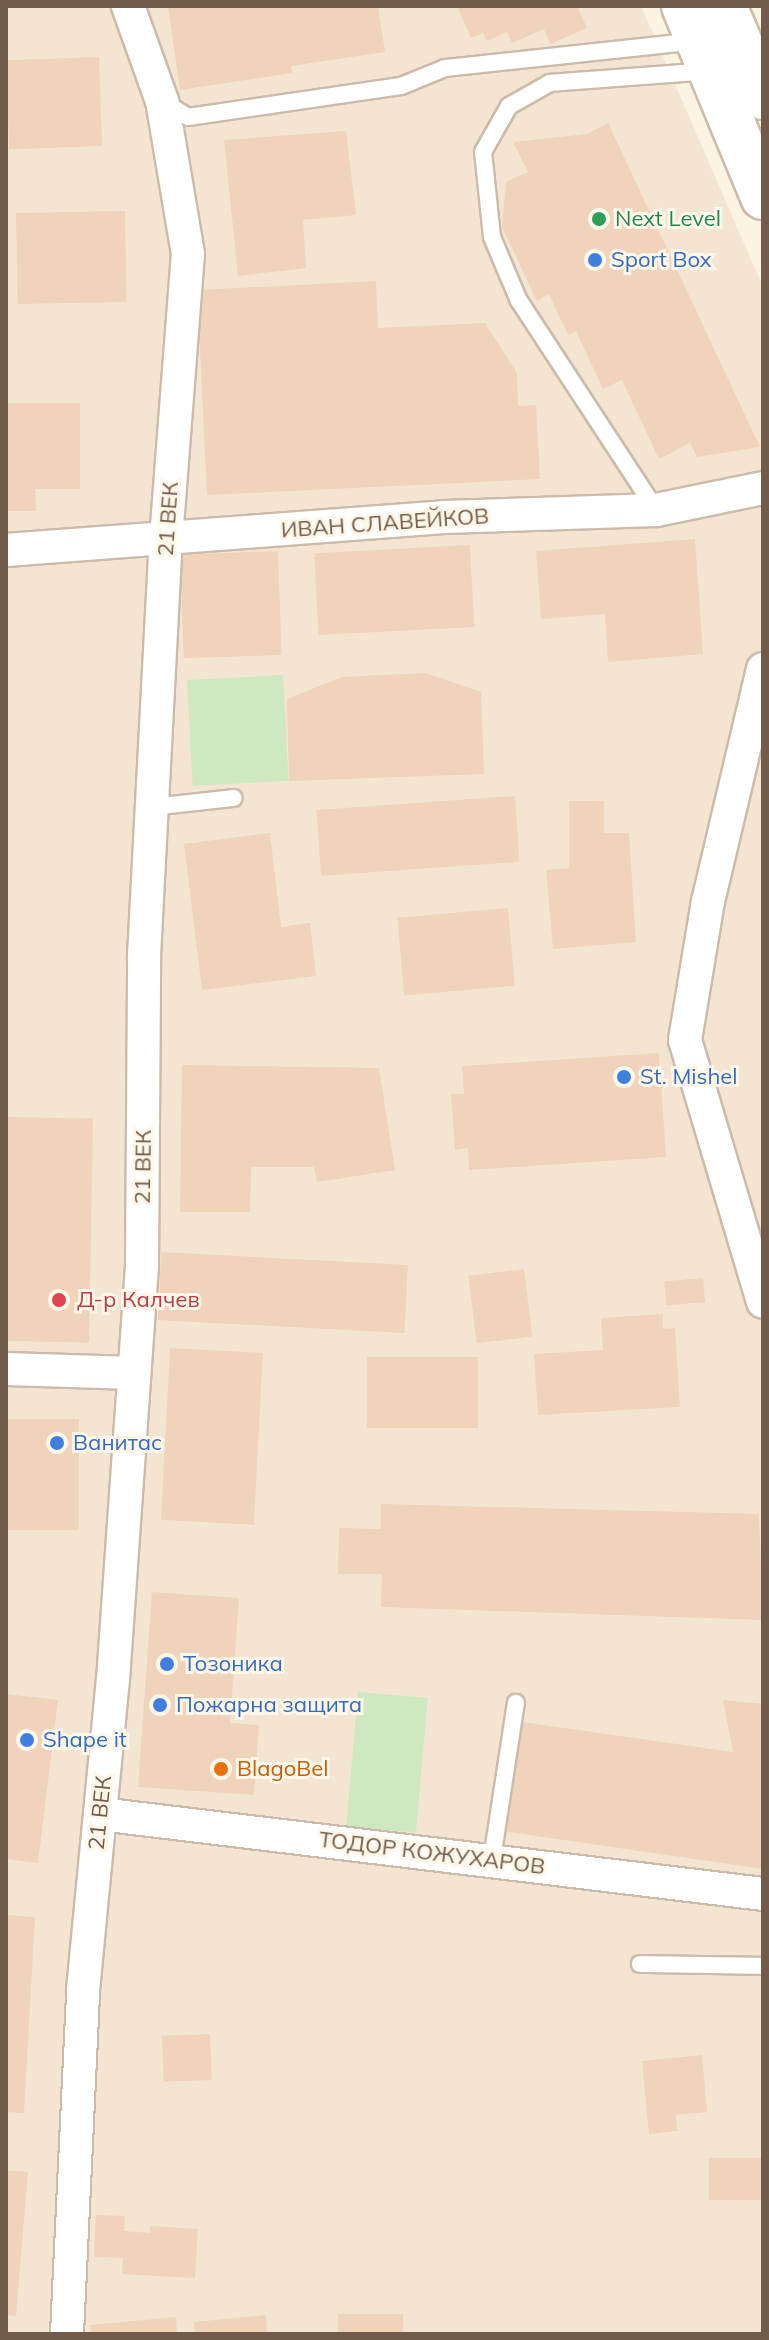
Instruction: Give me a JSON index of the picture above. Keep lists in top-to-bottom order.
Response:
{
  "streets": {
    "street": ["21 ВЕК", "ИВАН СЛАВЕЙКОВ", "ТОДОР КОЖУХАРОВ"]
  },
  "crossings": [
    ["21 ВЕК", "ИВАН СЛАВЕЙКОВ"],
    ["21 ВЕК", "ТОДОР КОЖУХАРОВ"]
  ],
  "places": [
    "Next Level",
    "Sport Box",
    "St. Mishel",
    "Д-р Калчев",
    "Ванитас",
    "Тозоника",
    "Пожарна защита",
    "Shape it",
    "BlagoBel"
  ]
}
